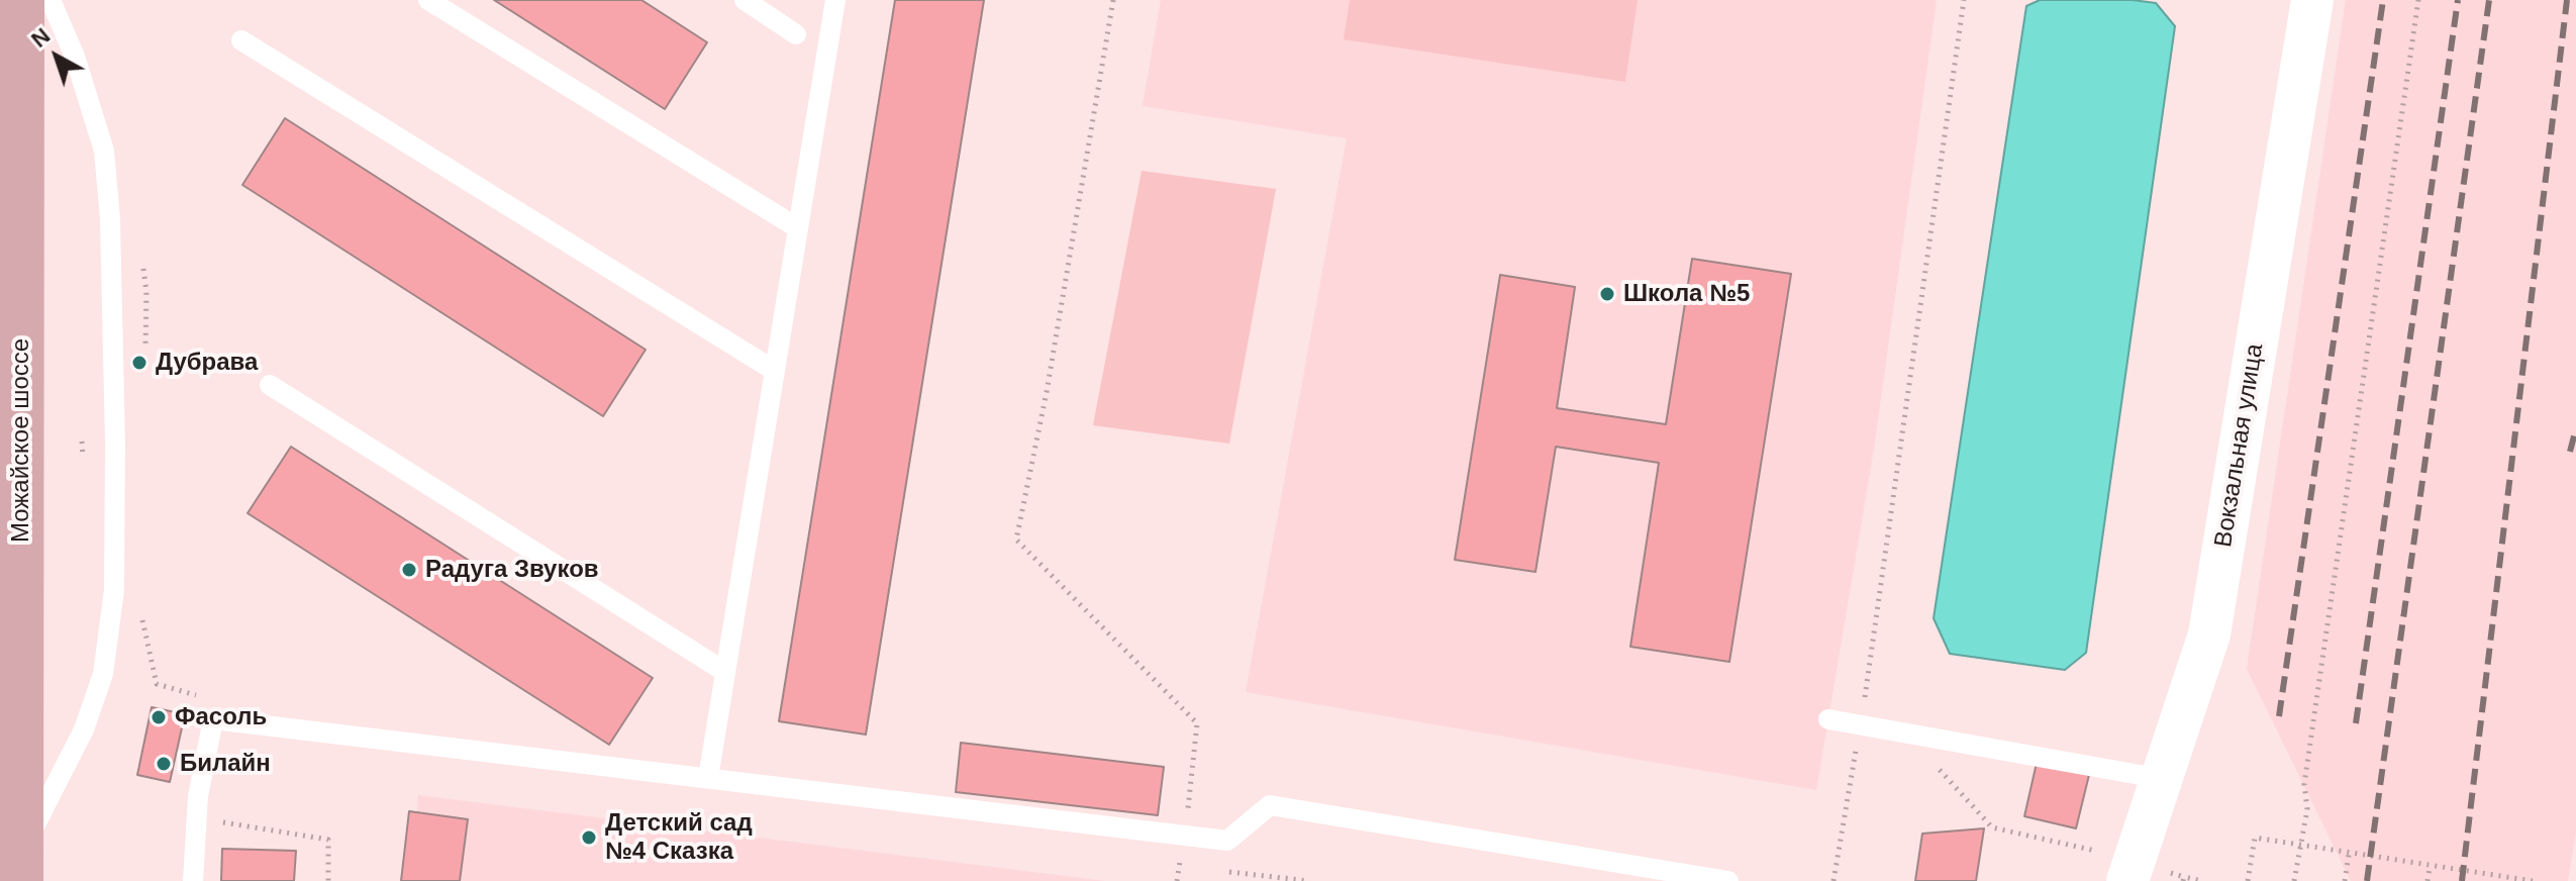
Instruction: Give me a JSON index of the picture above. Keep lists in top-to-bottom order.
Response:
{
  "streets": {
    "main road": ["Можайское шоссе"],
    "street": ["Вокзальная улица"]
  },
  "places": [
    "Школа №5",
    "Дубрава",
    "Радуга Звуков",
    "Фасоль",
    "Билайн",
    "Детский сад №4 Сказка"
  ],
  "north": "top left"
}
